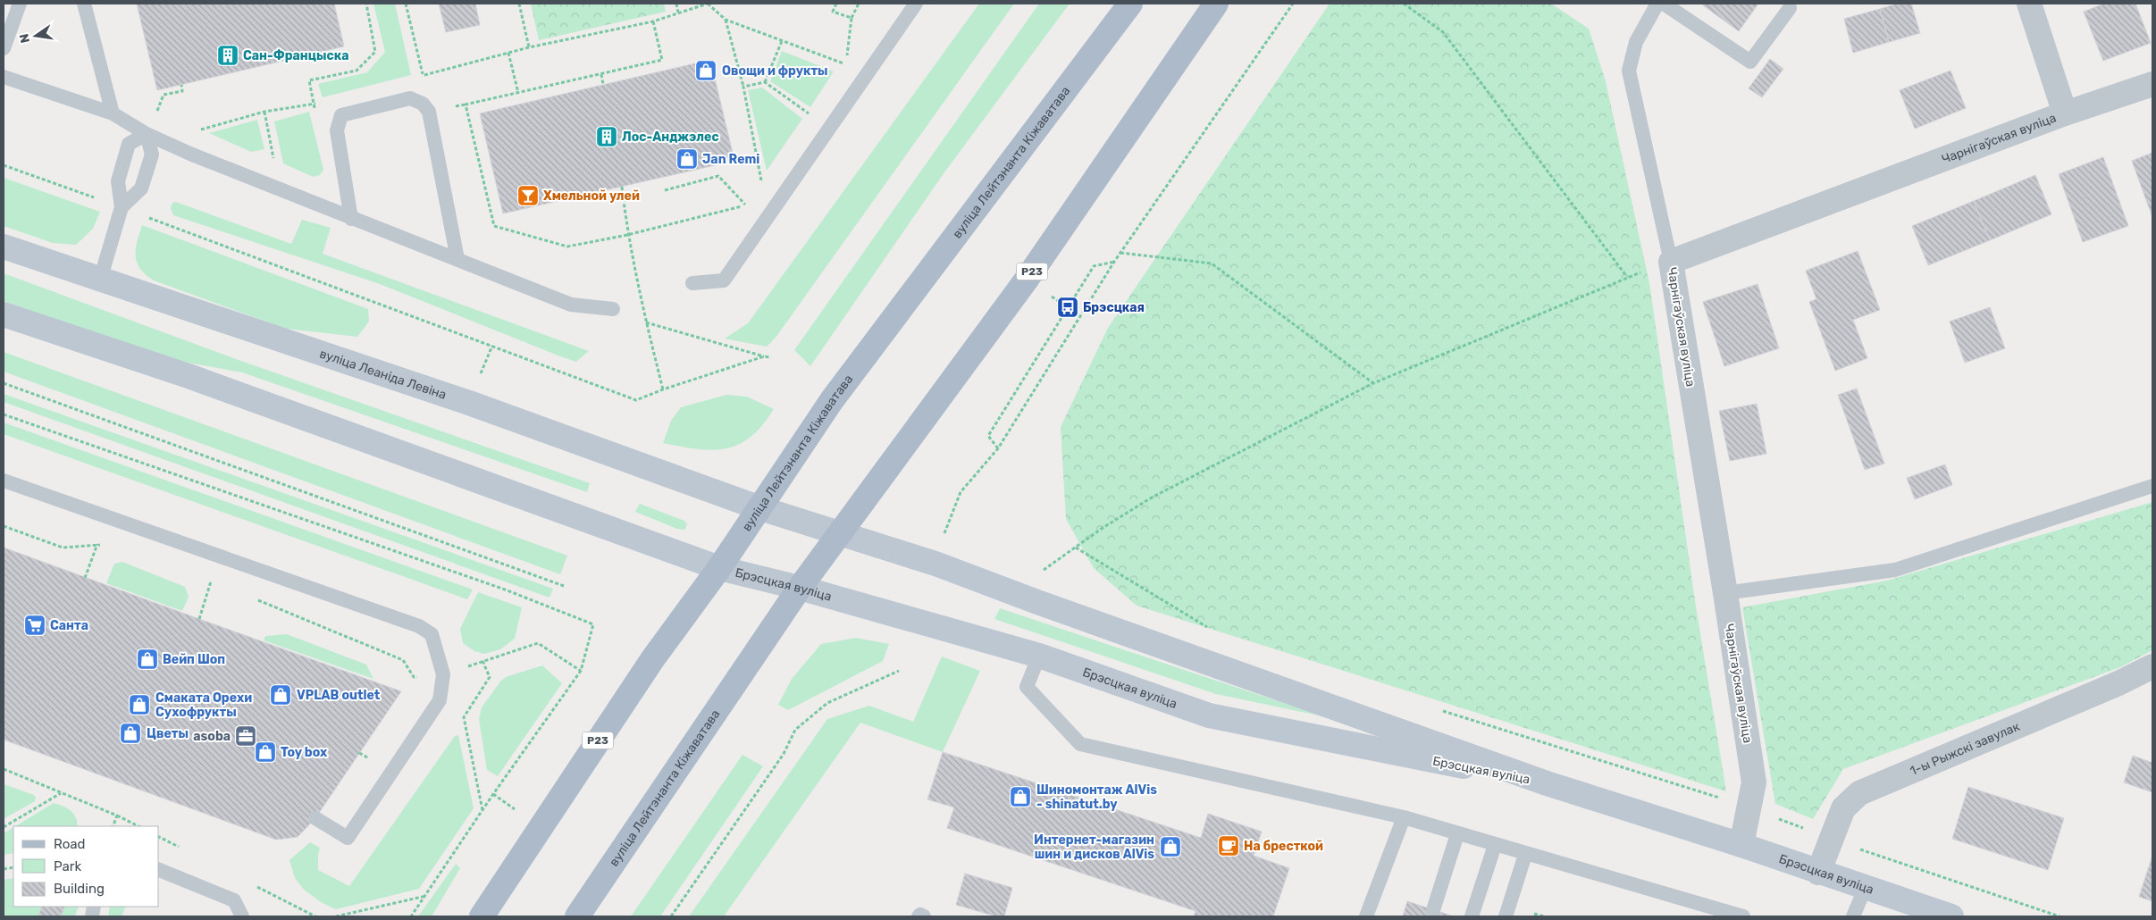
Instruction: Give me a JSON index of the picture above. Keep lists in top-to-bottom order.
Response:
{
  "streets": {
    "main road": ["вуліца Лейтэнанта Кіжаватава", "Р23"],
    "street": [
      "Чарнігаўская вуліца",
      "вуліца Леаніда Левіна",
      "Брэсцкая вуліца",
      "1-ы Рыжскі завулак"
    ]
  },
  "crossings": [
    ["Чарнігаўская вуліца", "Брэсцкая вуліца"],
    ["вуліца Лейтэнанта Кіжаватава", "вуліца Леаніда Левіна"],
    ["вуліца Лейтэнанта Кіжаватава", "Брэсцкая вуліца"],
    ["вуліца Леаніда Левіна", "Брэсцкая вуліца"],
    ["Брэсцкая вуліца", "1-ы Рыжскі завулак"]
  ],
  "places": {
    "building": ["Сан-Францыска", "Лос-Анджэлес"],
    "shop": [
      "Овощи и фрукты",
      "Jan Remi",
      "Вейп Шоп",
      "VPLAB outlet",
      "Смаката Орехи Сухофрукты",
      "Цветы",
      "Toy box",
      "Шиномонтаж AlVis - shinatut.by",
      "Интернет-магазин шин и дисков AlVis"
    ],
    "bar": ["Хмельной улей"],
    "bus stop": ["Брэсцкая"],
    "supermarket": ["Санта"],
    "office": ["asoba"],
    "cafe": ["На бресткой"]
  },
  "legend": ["Road", "Park", "Building"],
  "north": "left"
}
